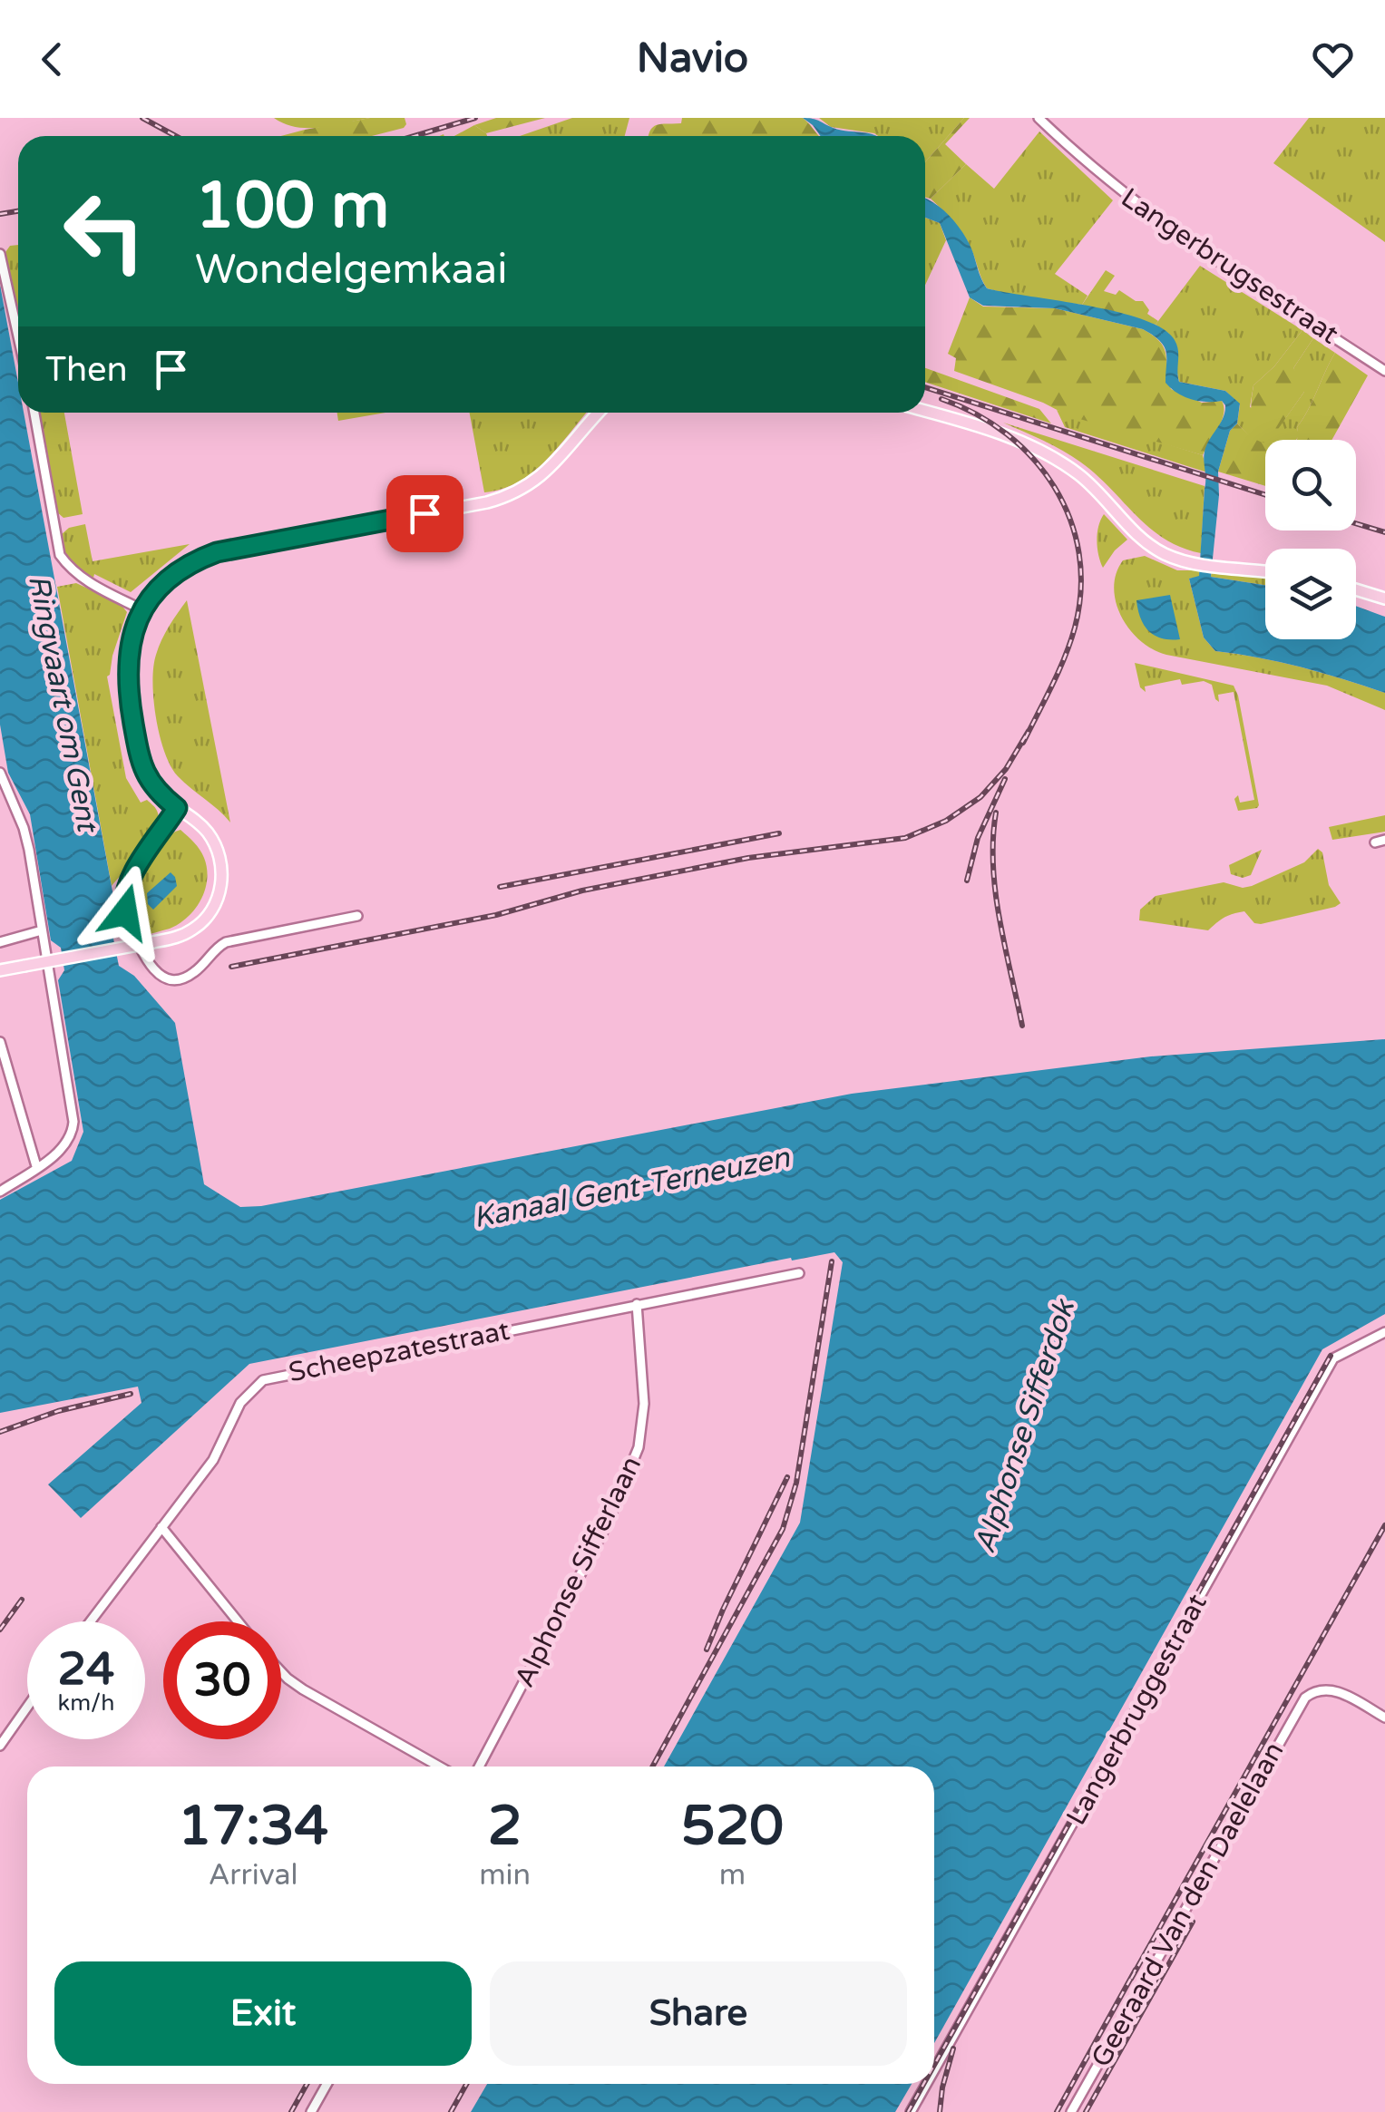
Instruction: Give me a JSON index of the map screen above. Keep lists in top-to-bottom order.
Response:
{
  "streets": {
    "street": [
      "Langerbrugsestraat",
      "Scheepzatestraat",
      "Alphonse Sifferlaan",
      "Langerbruggestraat",
      "Geeraard Van den Daelelaan"
    ]
  },
  "crossings": [
    ["Scheepzatestraat", "Alphonse Sifferlaan"]
  ],
  "water": ["Ringvaart om Gent", "Kanaal Gent-Terneuzen", "Alphonse Sifferdok"],
  "page": {
    "header": "Navio",
    "turn": ["100 m", "Wondelgemkaai"],
    "then": "Then",
    "speed": "24 km/h",
    "limit": "30",
    "eta": [
      "17:34",
      "Arrival",
      "2",
      "min",
      "520",
      "m"
    ],
    "buttons": ["Exit", "Share"]
  }
}
